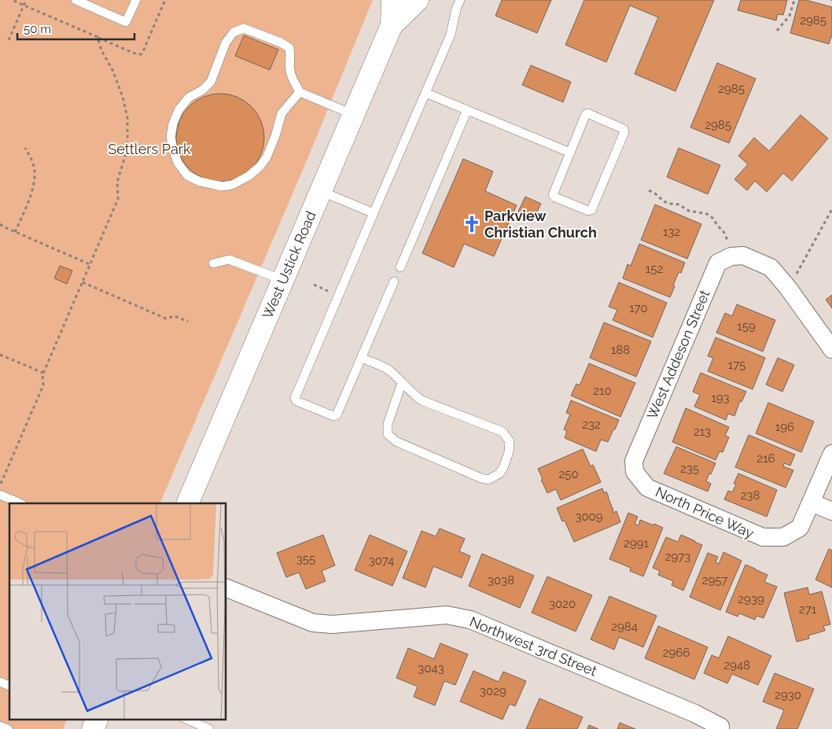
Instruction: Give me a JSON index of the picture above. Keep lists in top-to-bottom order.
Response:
{
  "streets": {
    "main road": ["West Ustick Road"],
    "street": ["West Addeson Street", "North Price Way", "Northwest 3rd Street"]
  },
  "crossings": [
    ["West Addeson Street", "North Price Way"]
  ],
  "parks": ["Settlers Park"],
  "places": {
    "church": ["Parkview Christian Church"]
  },
  "house_numbers": [
    "2985",
    "2985",
    "2985",
    "132",
    "152",
    "170",
    "159",
    "188",
    "175",
    "210",
    "193",
    "232",
    "196",
    "213",
    "216",
    "235",
    "250",
    "238",
    "3009",
    "2991",
    "2973",
    "355",
    "3074",
    "3038",
    "2957",
    "2939",
    "3020",
    "271",
    "2984",
    "2966",
    "2948",
    "3043",
    "3029",
    "2930"
  ],
  "scale_bar": "50 m"
}
